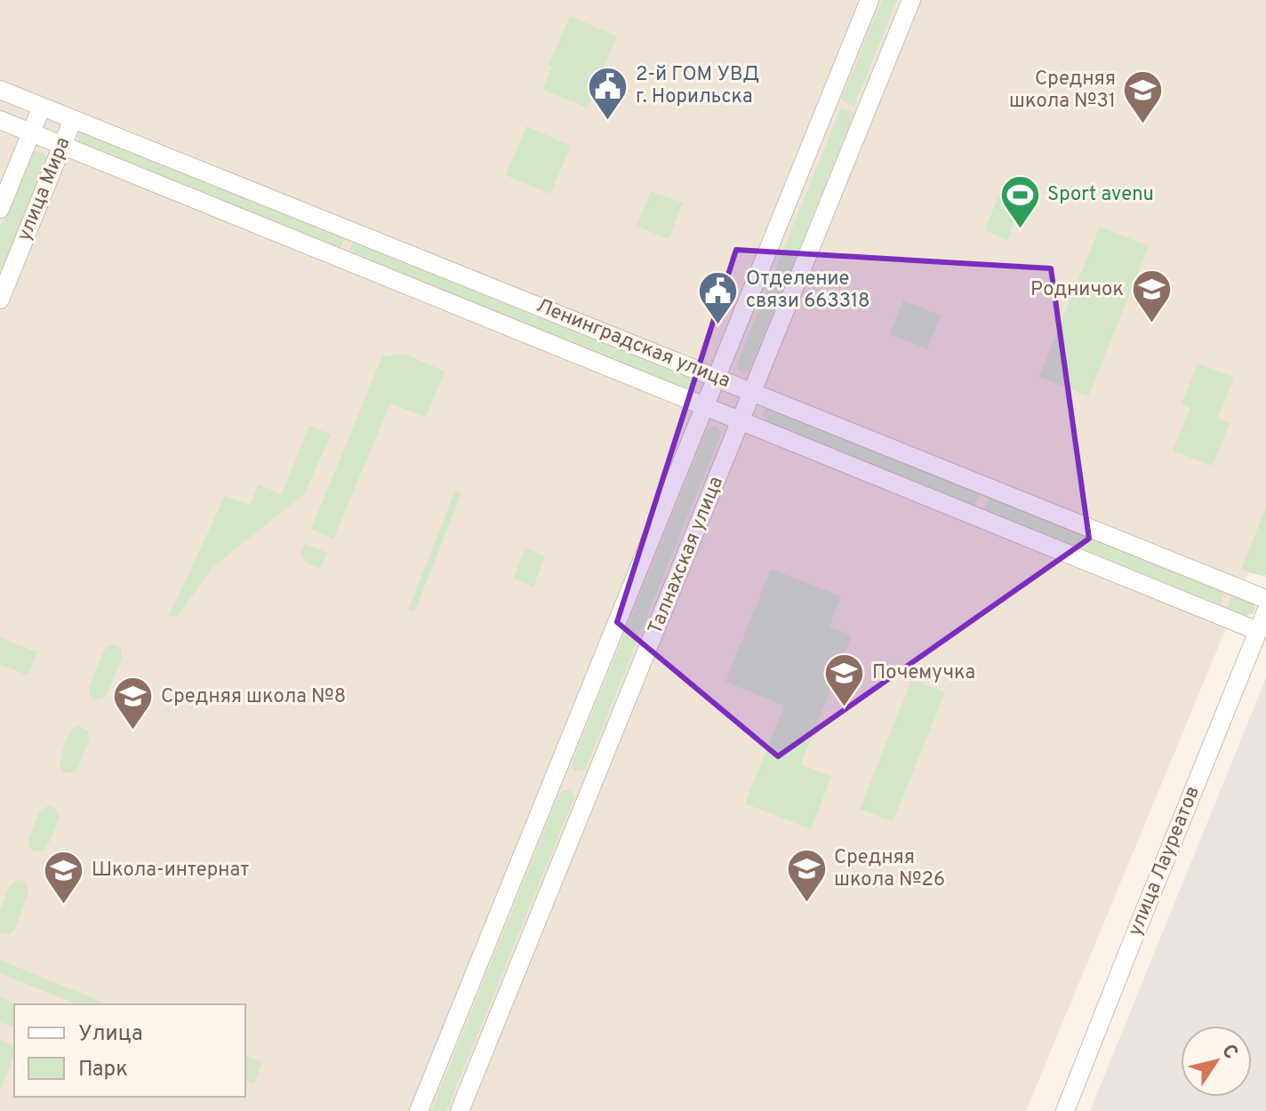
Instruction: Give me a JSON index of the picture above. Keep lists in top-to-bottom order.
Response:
{
  "streets": {
    "street": [
      "улица Мира",
      "Ленинградская улица",
      "Талнахская улица",
      "улица Лауреатов"
    ]
  },
  "crossings": [
    ["улица Мира", "Ленинградская улица"],
    ["Ленинградская улица", "Талнахская улица"],
    ["Ленинградская улица", "улица Лауреатов"]
  ],
  "places": {
    "public building": ["2-й ГОМ УВД г. Норильска", "Отделение связи 663318"],
    "school or university": [
      "Средняя школа №31",
      "Родничок",
      "Почемучка",
      "Средняя школа №8",
      "Средняя школа №26",
      "Школа-интернат"
    ],
    "sports": ["Sport avenu"]
  },
  "legend": ["Улица", "Парк"],
  "north": "top right"
}
